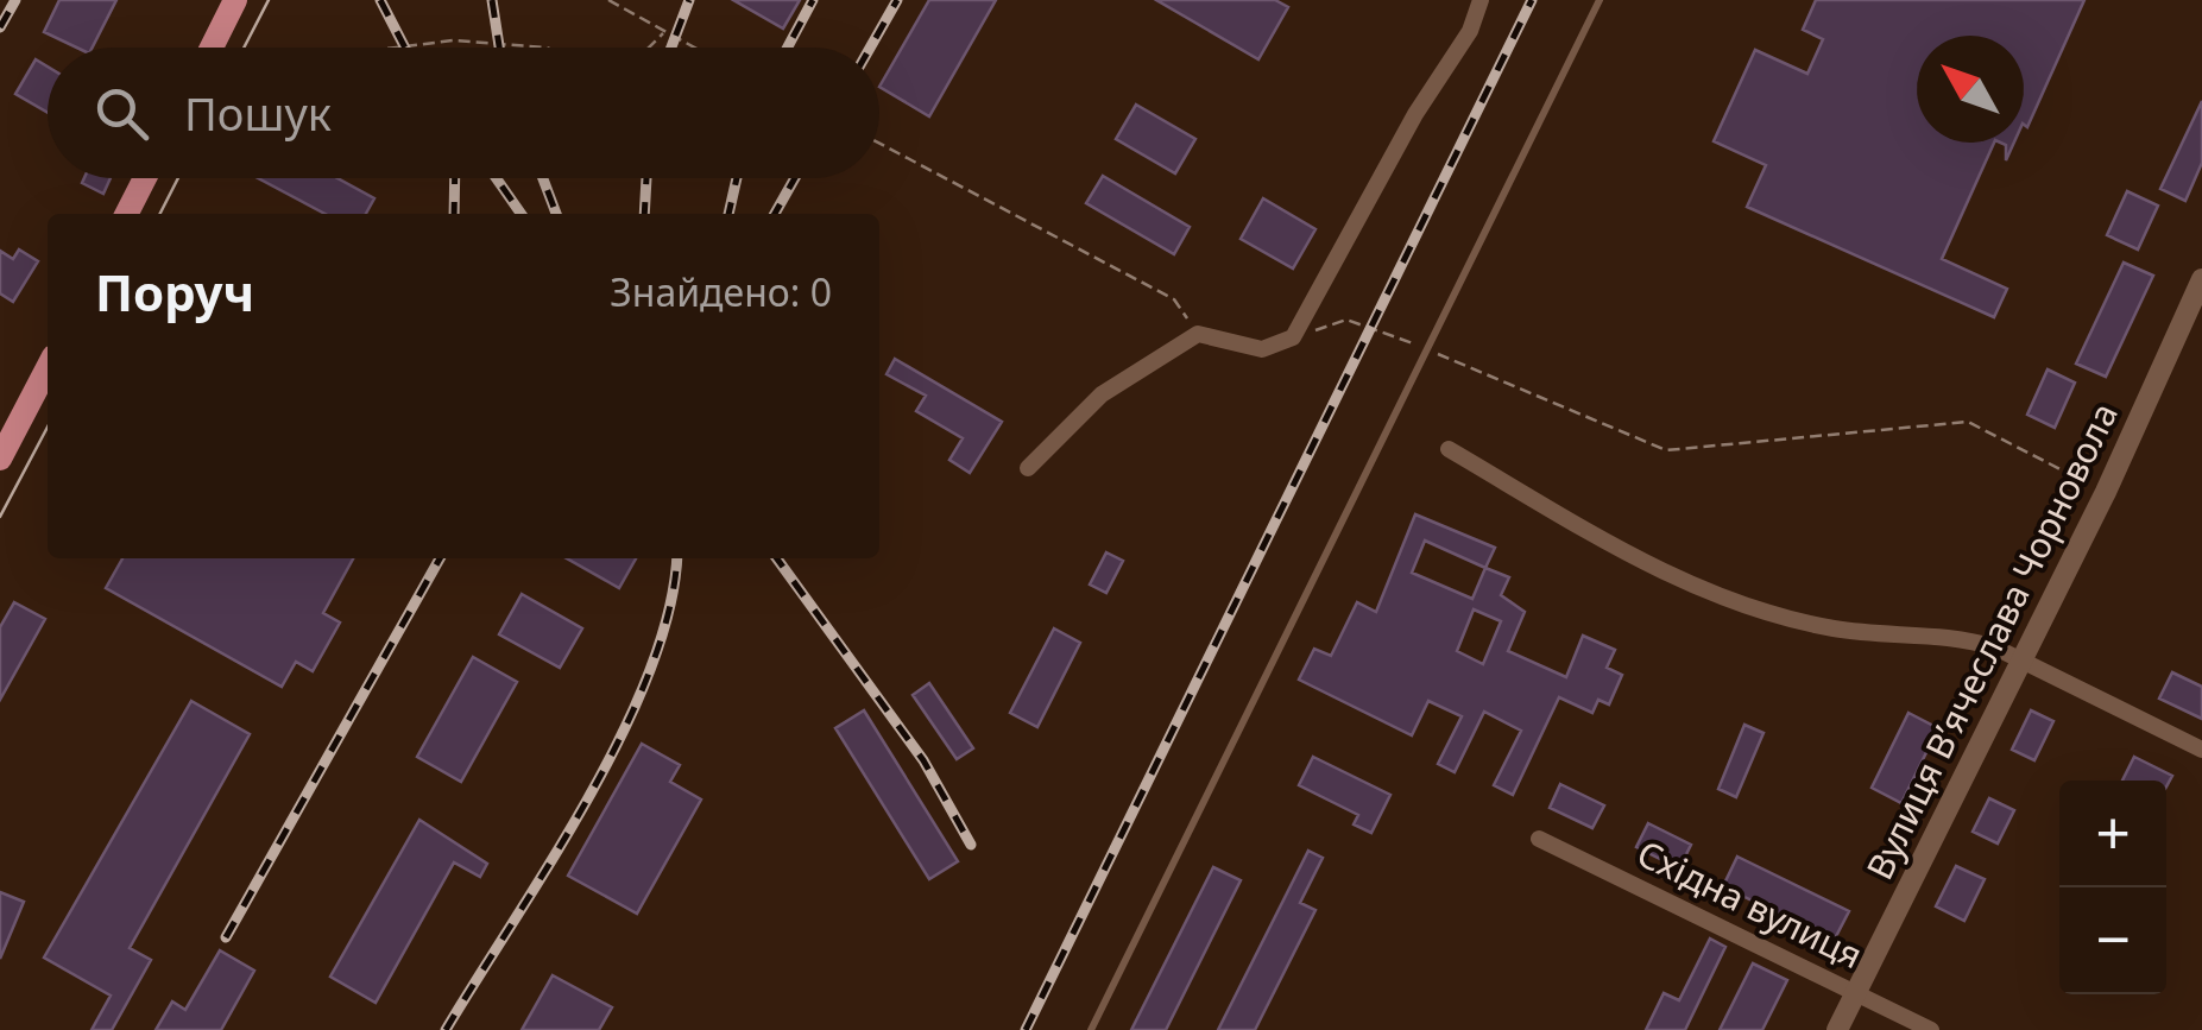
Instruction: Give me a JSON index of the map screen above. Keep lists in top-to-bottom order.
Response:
{
  "streets": {
    "street": ["Вулиця Вʼячеслава Чорновола", "Східна вулиця"]
  },
  "crossings": [
    ["Вулиця Вʼячеслава Чорновола", "Східна вулиця"]
  ],
  "north": "top left",
  "page": {
    "search": "Пошук",
    "heading": ["Поруч", "Знайдено: 0"],
    "map_buttons": ["+", "−"]
  }
}
